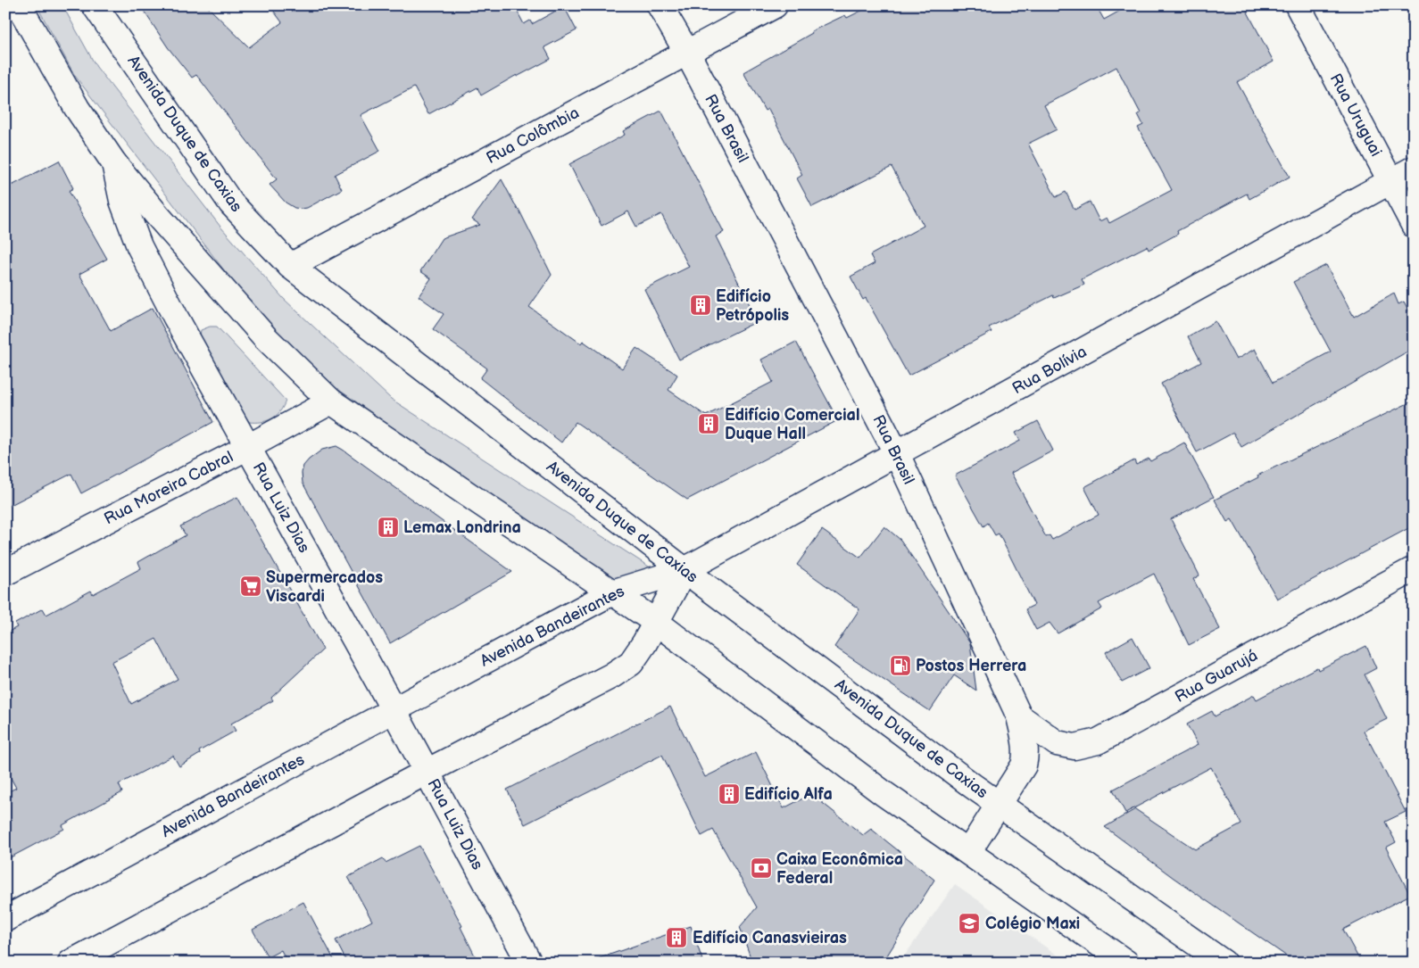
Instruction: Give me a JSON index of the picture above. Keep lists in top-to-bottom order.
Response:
{
  "streets": {
    "main road": [
      "Rua Uruguai",
      "Rua Brasil",
      "Avenida Duque de Caxias",
      "Rua Colômbia",
      "Rua Bolívia",
      "Rua Moreira Cabral",
      "Rua Luiz Dias",
      "Avenida Bandeirantes",
      "Rua Guarujá"
    ]
  },
  "crossings": [
    ["Rua Uruguai", "Rua Bolívia"],
    ["Rua Brasil", "Avenida Duque de Caxias"],
    ["Rua Brasil", "Rua Colômbia"],
    ["Rua Brasil", "Rua Bolívia"],
    ["Rua Brasil", "Rua Guarujá"],
    ["Avenida Duque de Caxias", "Rua Colômbia"],
    ["Avenida Duque de Caxias", "Rua Bolívia"],
    ["Avenida Duque de Caxias", "Avenida Bandeirantes"],
    ["Rua Bolívia", "Avenida Bandeirantes"],
    ["Rua Moreira Cabral", "Rua Luiz Dias"],
    ["Rua Luiz Dias", "Avenida Bandeirantes"]
  ],
  "places": {
    "building": [
      "Edifício Petrópolis",
      "Edifício Comercial Duque Hall",
      "Lemax Londrina",
      "Edifício Alfa",
      "Edifício Canasvieiras"
    ],
    "supermarket": ["Supermercados Viscardi"],
    "fuel station": ["Postos Herrera"],
    "bank": ["Caixa Econômica Federal"],
    "school or university": ["Colégio Maxi"]
  }
}
